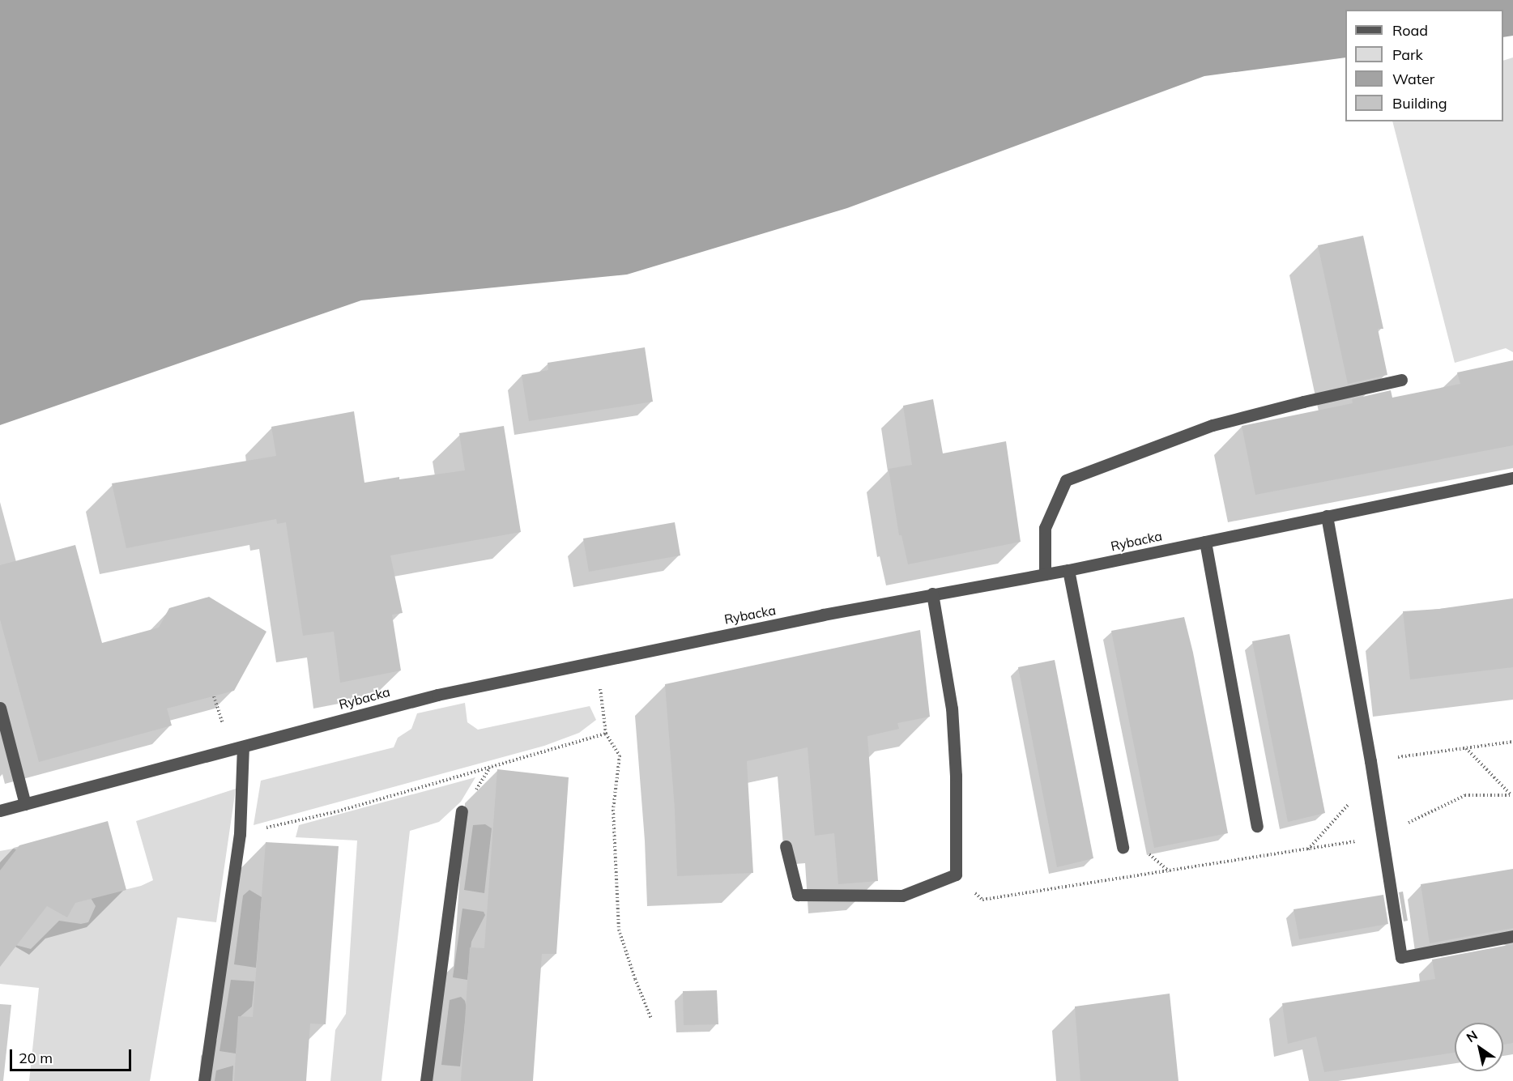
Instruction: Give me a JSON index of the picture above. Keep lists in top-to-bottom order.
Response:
{
  "streets": {
    "street": ["Rybacka"]
  },
  "legend": [
    "Road",
    "Park",
    "Water",
    "Building"
  ],
  "scale_bar": "20 m",
  "north": "top left"
}
